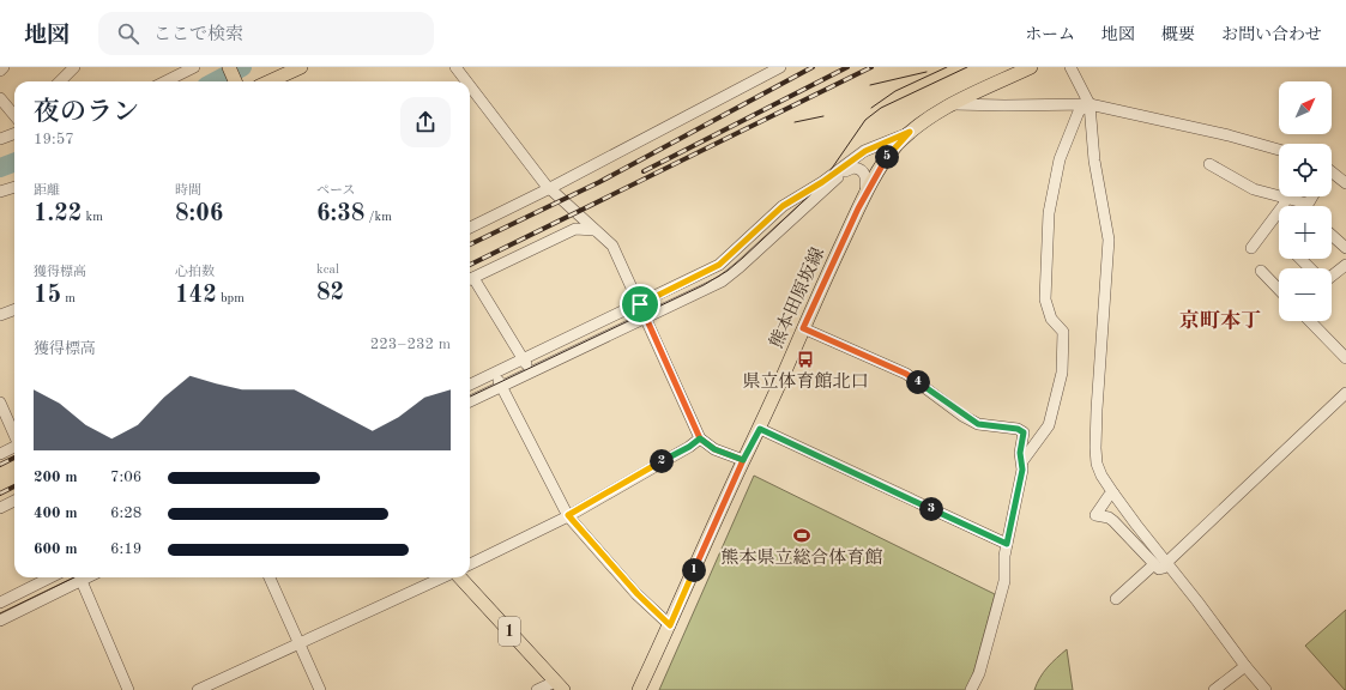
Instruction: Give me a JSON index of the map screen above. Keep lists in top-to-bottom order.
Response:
{
  "streets": {
    "main road": ["熊本田原坂線", "1"]
  },
  "districts": ["京町本丁"],
  "places": {
    "bus stop": ["県立体育館北口"],
    "sports": ["熊本県立総合体育館"]
  },
  "north": "top right",
  "page": {
    "header": "地図",
    "search": "ここで検索",
    "nav": [
      "ホーム",
      "地図",
      "概要",
      "お問い合わせ"
    ],
    "map_buttons": ["+", "−"],
    "heading": ["夜のラン", "19:57"],
    "pins": [
      "5",
      "4",
      "2",
      "3",
      "1"
    ],
    "stats": [
      ["距離", "1.22 km"],
      ["時間", "8:06"],
      ["ペース", "6:38 /km"],
      ["獲得標高", "15 m"],
      ["心拍数", "142 bpm"],
      ["kcal", "82"]
    ],
    "chart": ["獲得標高", "223–232 m"],
    "list": [
      {
        "name": "200 m",
        "note": "7:06"
      },
      {
        "name": "400 m",
        "note": "6:28"
      },
      {
        "name": "600 m",
        "note": "6:19"
      }
    ]
  }
}
